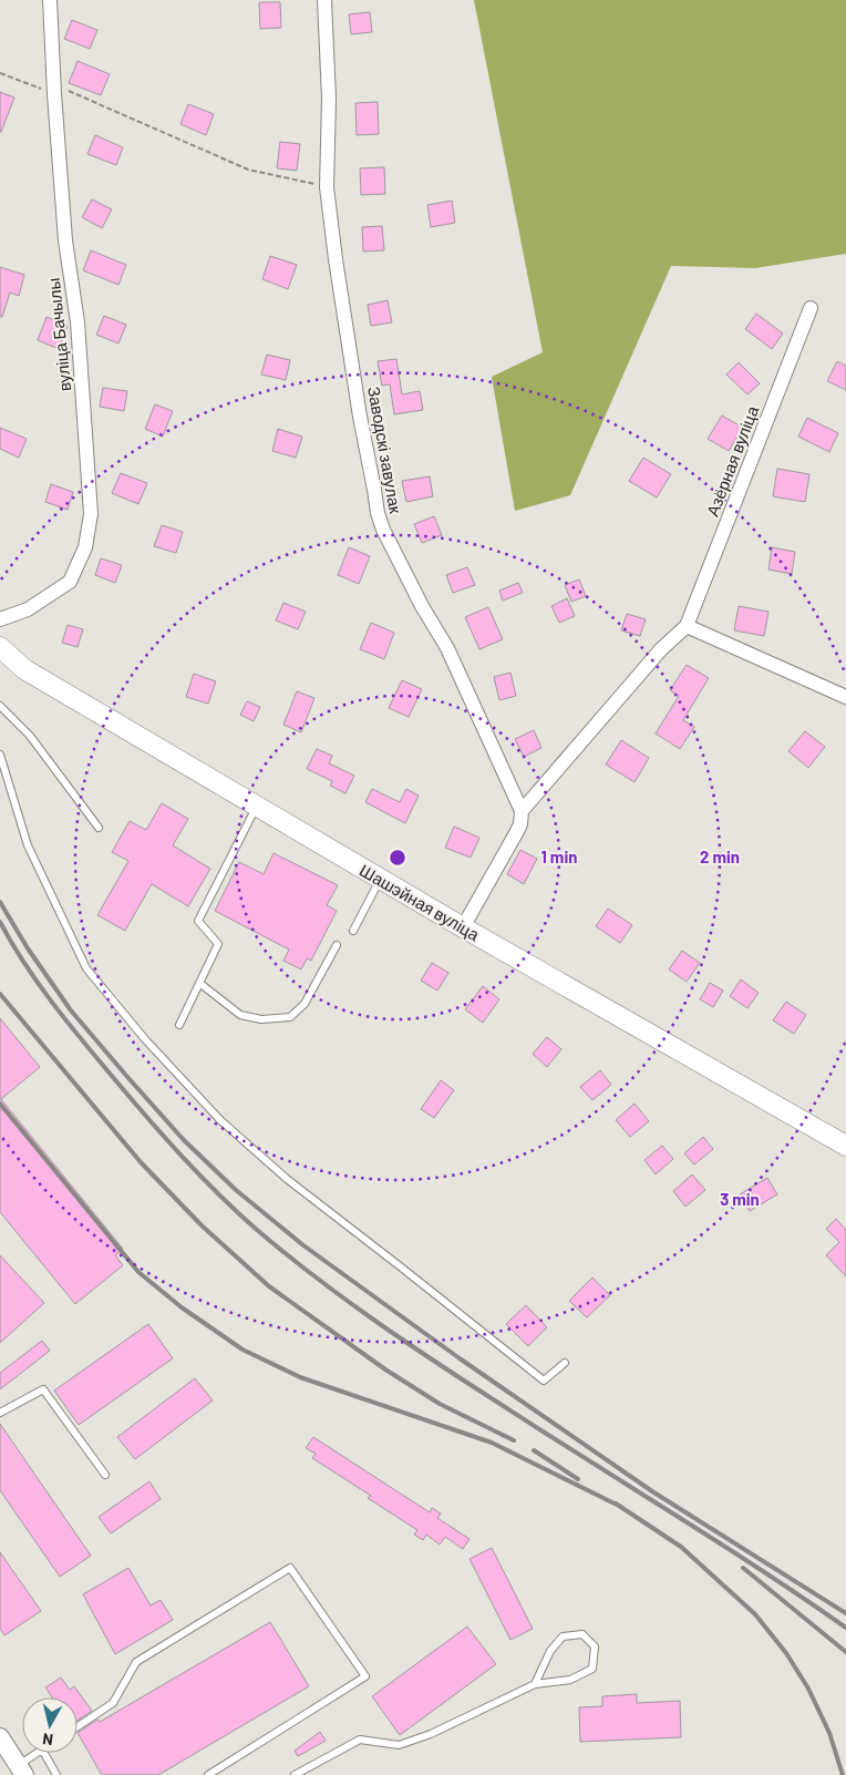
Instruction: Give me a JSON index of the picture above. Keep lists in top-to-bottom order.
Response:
{
  "streets": {
    "main road": ["Шашэйная вуліца"],
    "street": ["вуліца Бачылы", "Заводскі завулак", "Азёрная вуліца"]
  },
  "crossings": [
    ["Заводскі завулак", "Азёрная вуліца"]
  ],
  "north": "bottom",
  "rings": ["1 min", "2 min", "3 min"]
}
